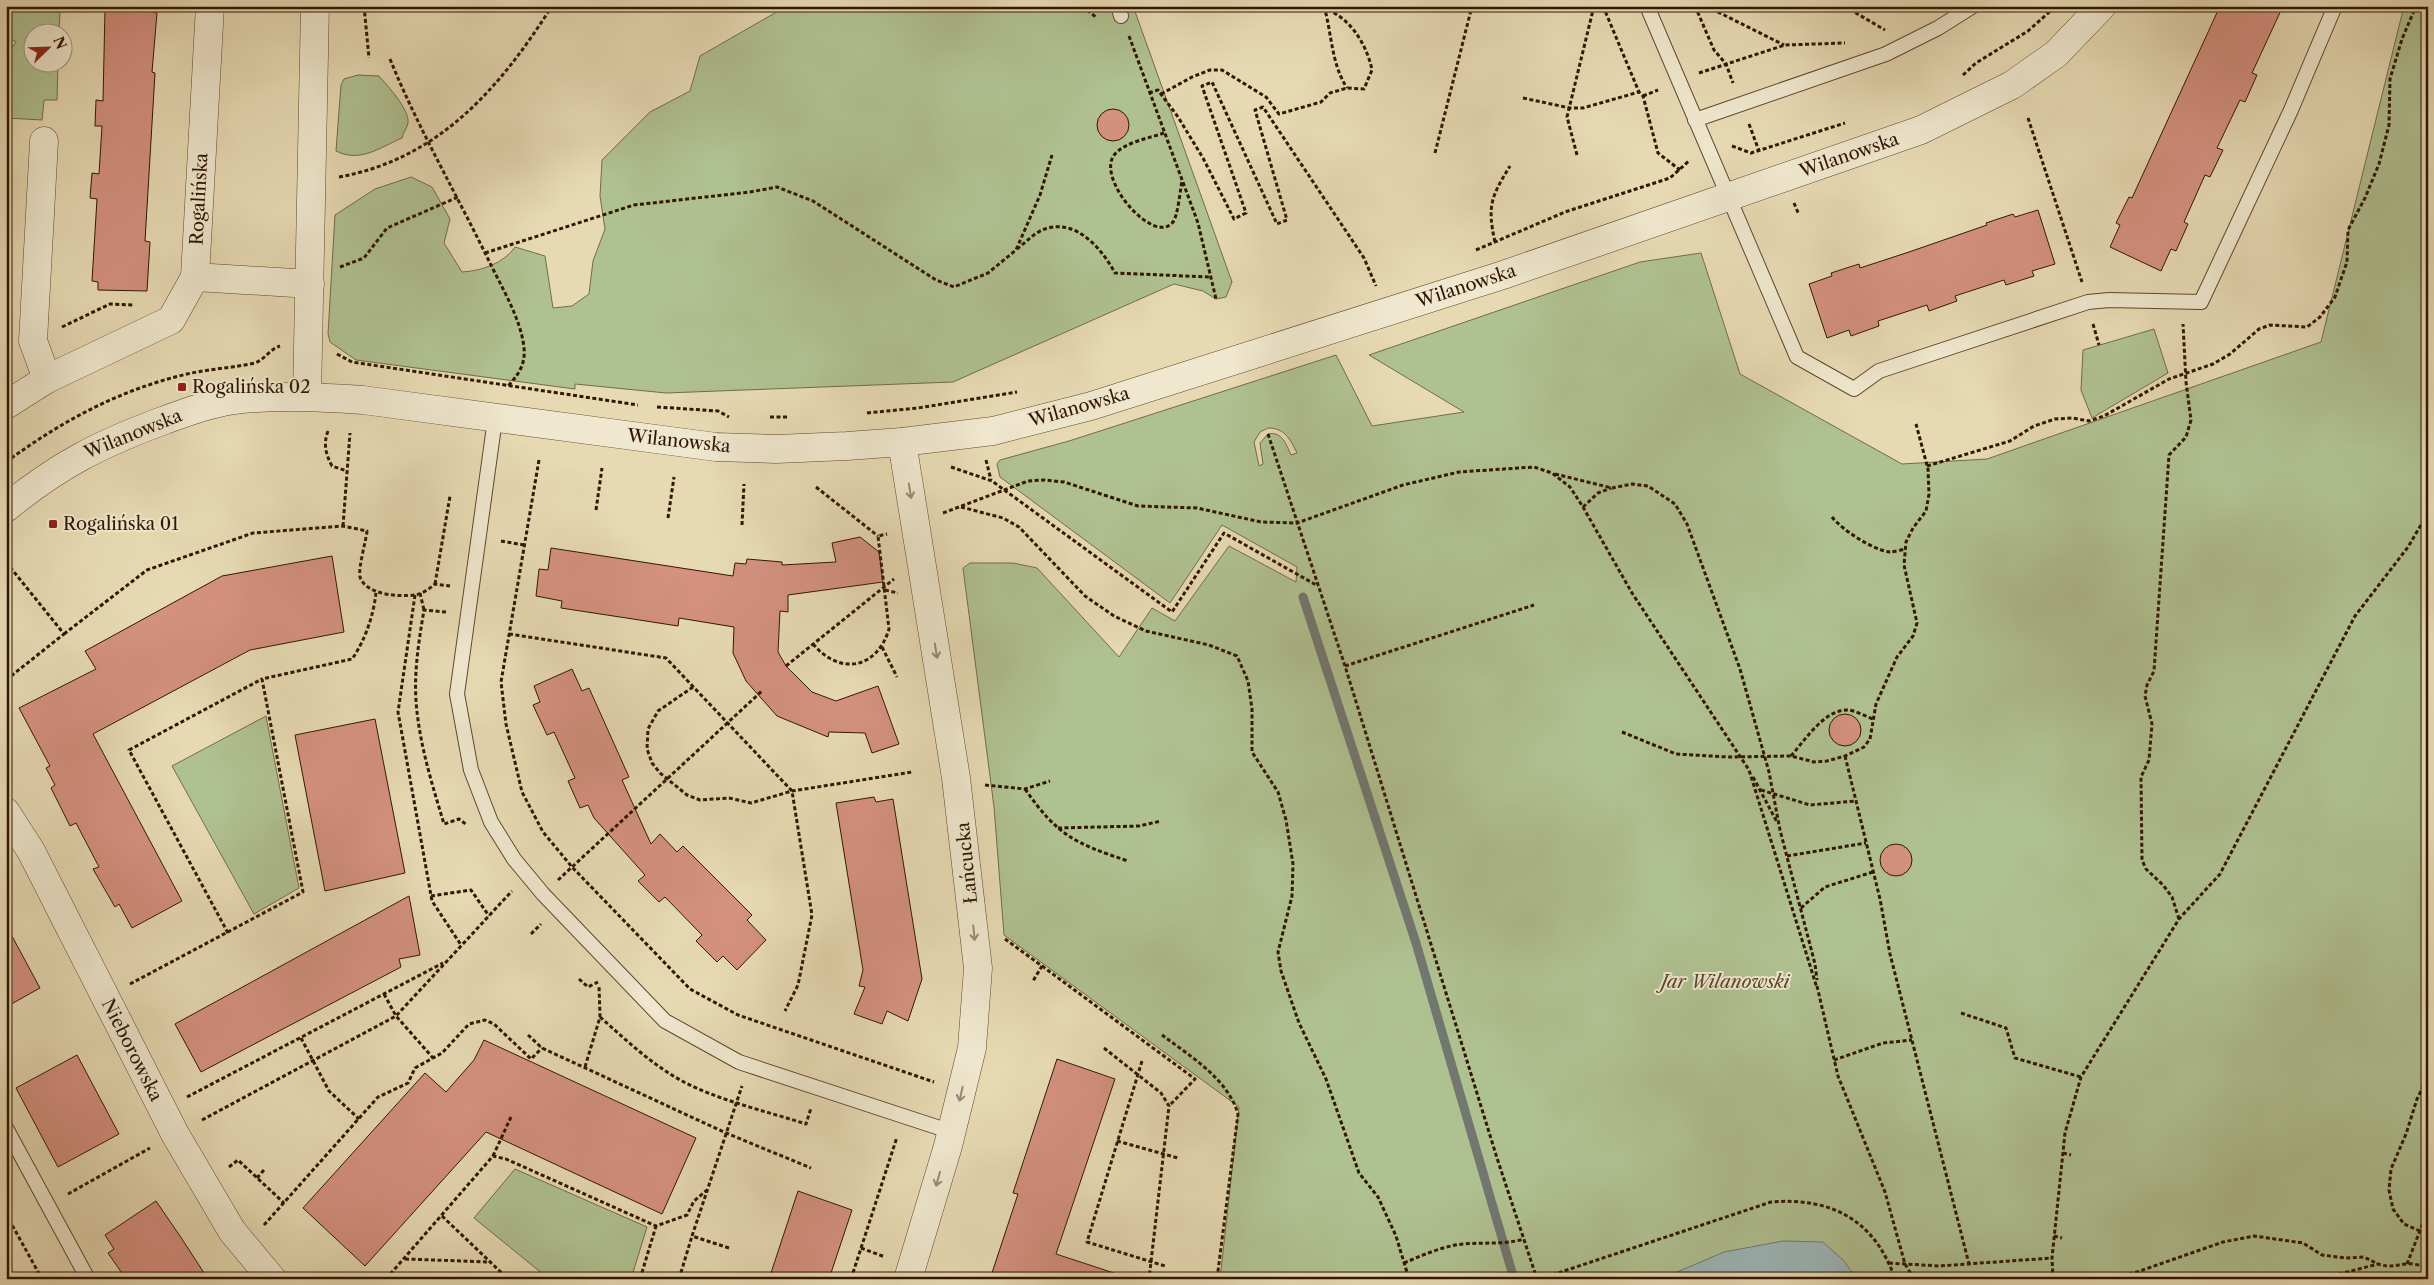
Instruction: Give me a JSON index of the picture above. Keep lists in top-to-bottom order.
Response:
{
  "streets": {
    "street": [
      "Wilanowska",
      "Rogalińska",
      "Łańcucka",
      "Nieborowska"
    ]
  },
  "crossings": [
    ["Wilanowska", "Łańcucka"]
  ],
  "one_way": ["Łańcucka"],
  "parks": ["Jar Wilanowski"],
  "places": {
    "transit": ["Rogalińska 02", "Rogalińska 01"]
  },
  "north": "top right"
}
